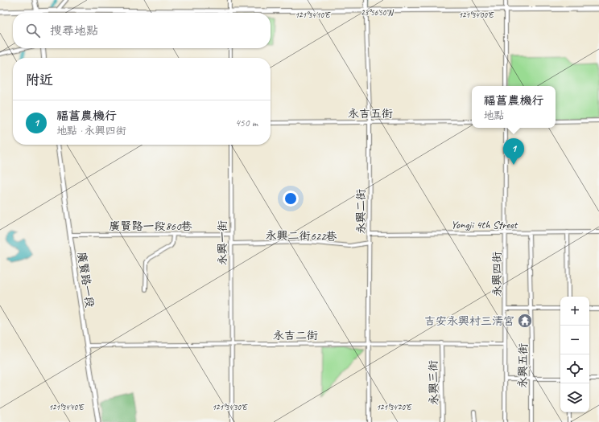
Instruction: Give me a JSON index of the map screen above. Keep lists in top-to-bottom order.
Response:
{
  "streets": {
    "street": [
      "永吉五街",
      "永興二街",
      "Yongji 4th Street",
      "廣賢路一段860巷",
      "永興二街622巷",
      "永興一街",
      "永興四街",
      "廣賢路一段",
      "永吉二街",
      "永興五街",
      "永興三街"
    ]
  },
  "crossings": [
    ["永吉五街", "永興二街"],
    ["永興二街", "Yongji 4th Street"],
    ["永興二街", "永興二街622巷"],
    ["永興二街", "永吉二街"],
    ["Yongji 4th Street", "永興四街"],
    ["Yongji 4th Street", "永興五街"],
    ["廣賢路一段860巷", "永興一街"],
    ["廣賢路一段860巷", "廣賢路一段"],
    ["永興二街622巷", "永興一街"],
    ["永興一街", "永吉二街"],
    ["永興四街", "永吉二街"],
    ["廣賢路一段", "永吉二街"],
    ["永吉二街", "永興三街"]
  ],
  "places": {
    "temple": ["吉安永興村三清宮"]
  },
  "page": {
    "search": "搜尋地點",
    "heading": "附近",
    "popup": ["福菖農機行", "地點"],
    "list": [
      {
        "mark": "1",
        "name": "福菖農機行",
        "note": "地點 · 永興四街",
        "value": "450 m"
      }
    ],
    "pins": "1",
    "map_buttons": ["+", "−"]
  },
  "coordinates": [
    "23°56'50\"N",
    "121°34'10\"E",
    "121°34'00\"E",
    "121°34'40\"E",
    "121°34'30\"E",
    "121°34'20\"E"
  ]
}
